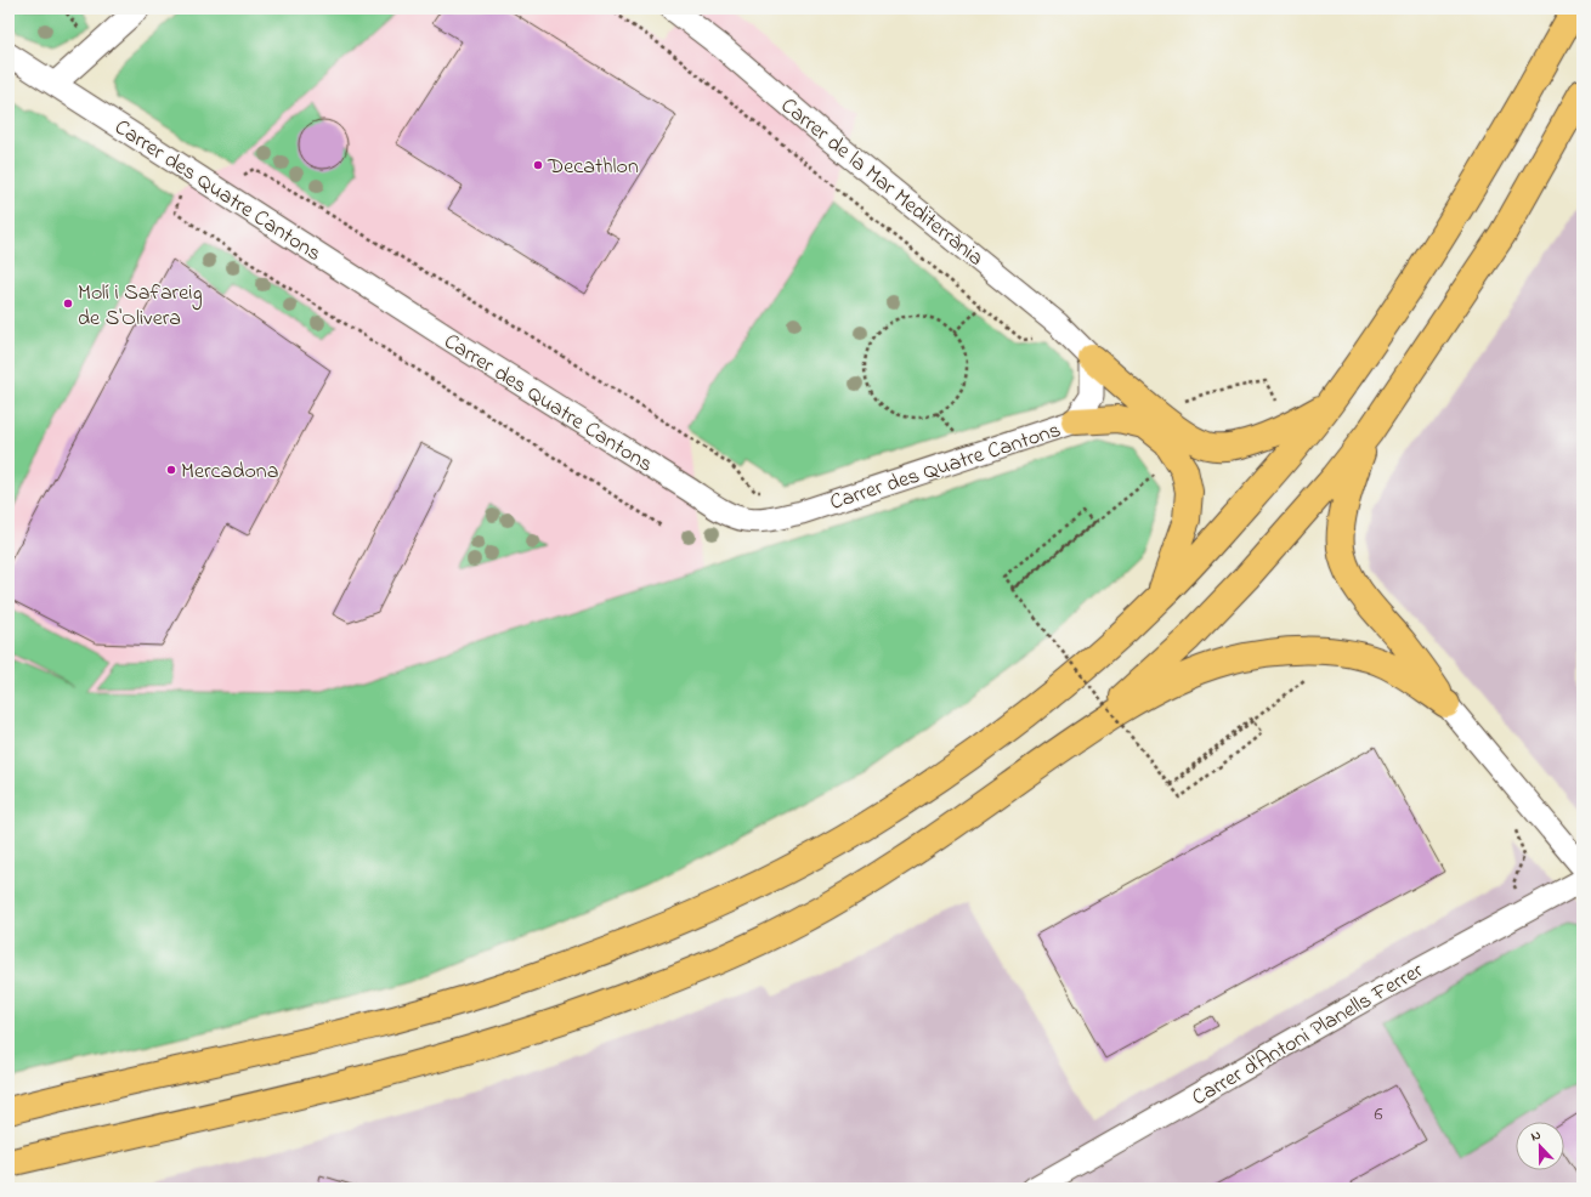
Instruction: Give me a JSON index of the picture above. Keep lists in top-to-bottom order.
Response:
{
  "streets": {
    "street": ["Carrer de la Mar Mediterrània", "Carrer des Quatre Cantons", "Carrer d'Antoni Planells Ferrer"]
  },
  "crossings": [
    ["Carrer de la Mar Mediterrània", "Carrer des Quatre Cantons"]
  ],
  "places": ["Decathlon", "Molí i Safareig de S'Olivera", "Mercadona"],
  "house_numbers": ["6"],
  "north": "top"
}
